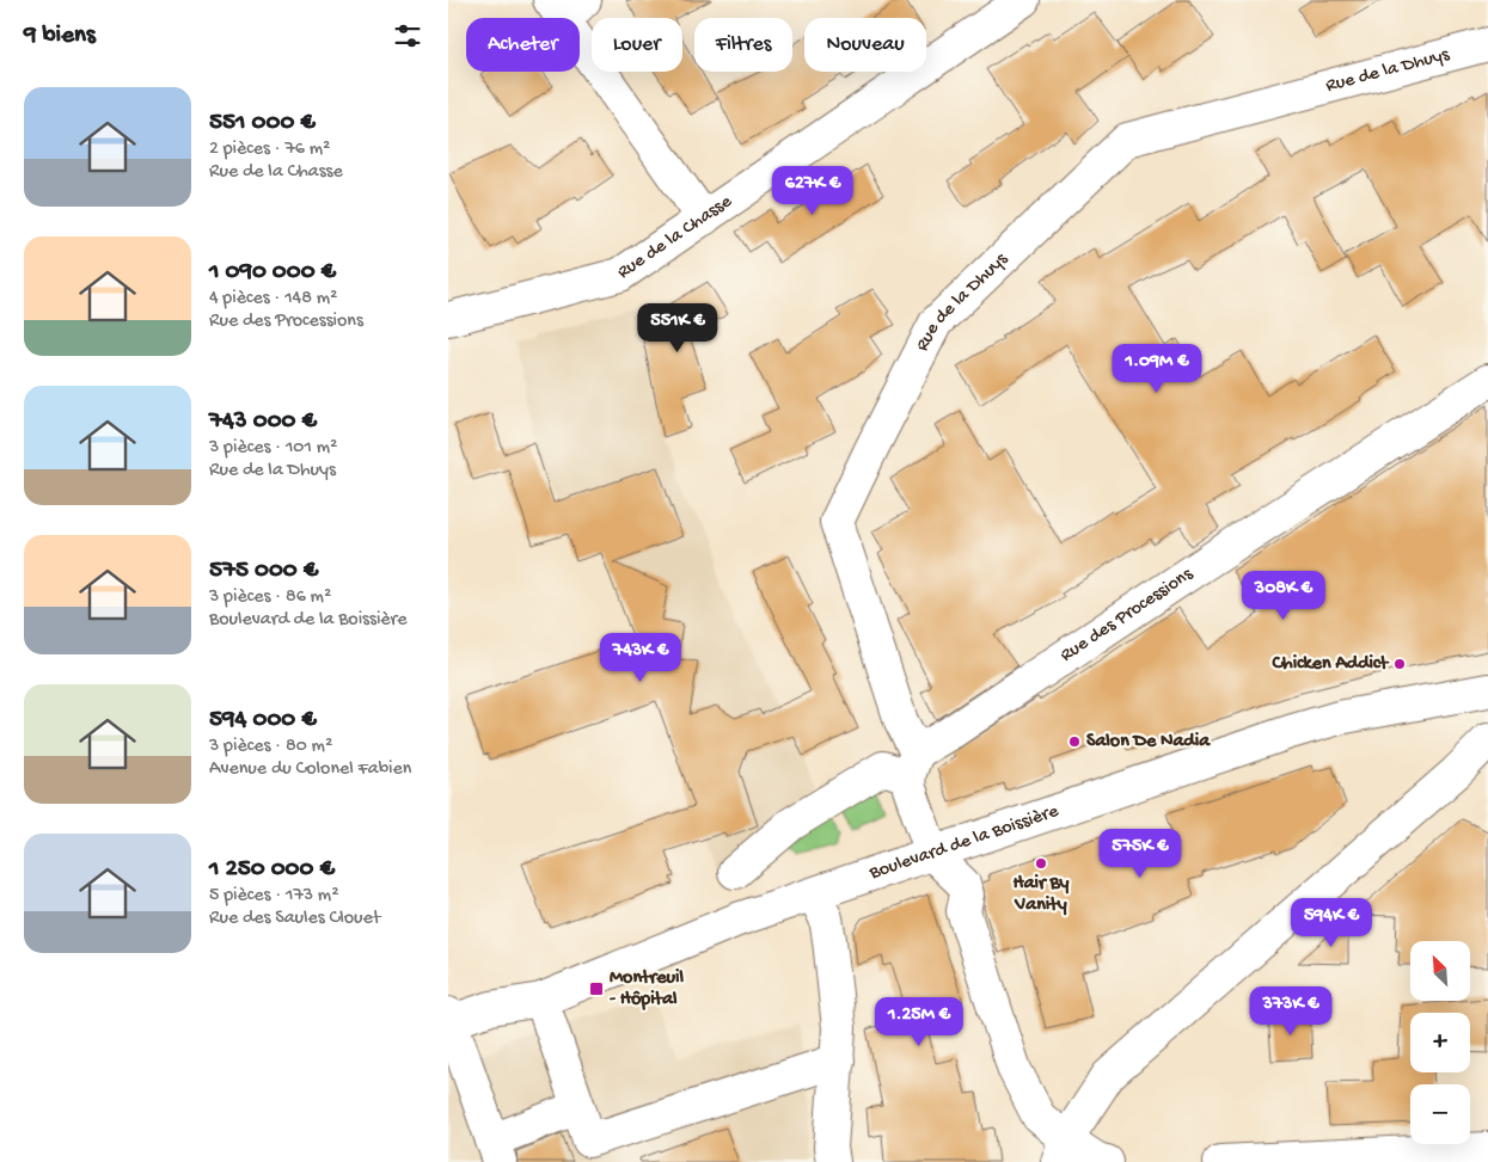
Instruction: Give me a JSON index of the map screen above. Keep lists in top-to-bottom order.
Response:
{
  "streets": {
    "street": [
      "Rue de la Dhuys",
      "Rue de la Chasse",
      "Rue des Processions",
      "Boulevard de la Boissière"
    ]
  },
  "crossings": [
    ["Rue de la Dhuys", "Rue des Processions"],
    ["Rue de la Dhuys", "Boulevard de la Boissière"]
  ],
  "places": {
    "other": ["Chicken Addict", "Salon De Nadia", "Hair By Vanity"],
    "transit": ["Montreuil - Hôpital"]
  },
  "north": "top left",
  "page": {
    "heading": "9 biens",
    "chip": [
      "Acheter",
      "Louer",
      "Filtres",
      "Nouveau"
    ],
    "list": [
      {
        "name": "551 000 €",
        "note": "2 pièces · 76 m² · Rue de la Chasse"
      },
      {
        "name": "1 090 000 €",
        "note": "4 pièces · 148 m² · Rue des Processions"
      },
      {
        "name": "743 000 €",
        "note": "3 pièces · 101 m² · Rue de la Dhuys"
      },
      {
        "name": "575 000 €",
        "note": "3 pièces · 86 m² · Boulevard de la Boissière"
      },
      {
        "name": "594 000 €",
        "note": "3 pièces · 80 m² · Avenue du Colonel Fabien"
      },
      {
        "name": "1 250 000 €",
        "note": "5 pièces · 173 m² · Rue des Saules Clouet"
      }
    ],
    "price": [
      "627K €",
      "551K €",
      "1.09M €",
      "308K €",
      "743K €",
      "575K €",
      "594K €",
      "373K €",
      "1.25M €"
    ],
    "map_buttons": ["+", "−"]
  }
}
